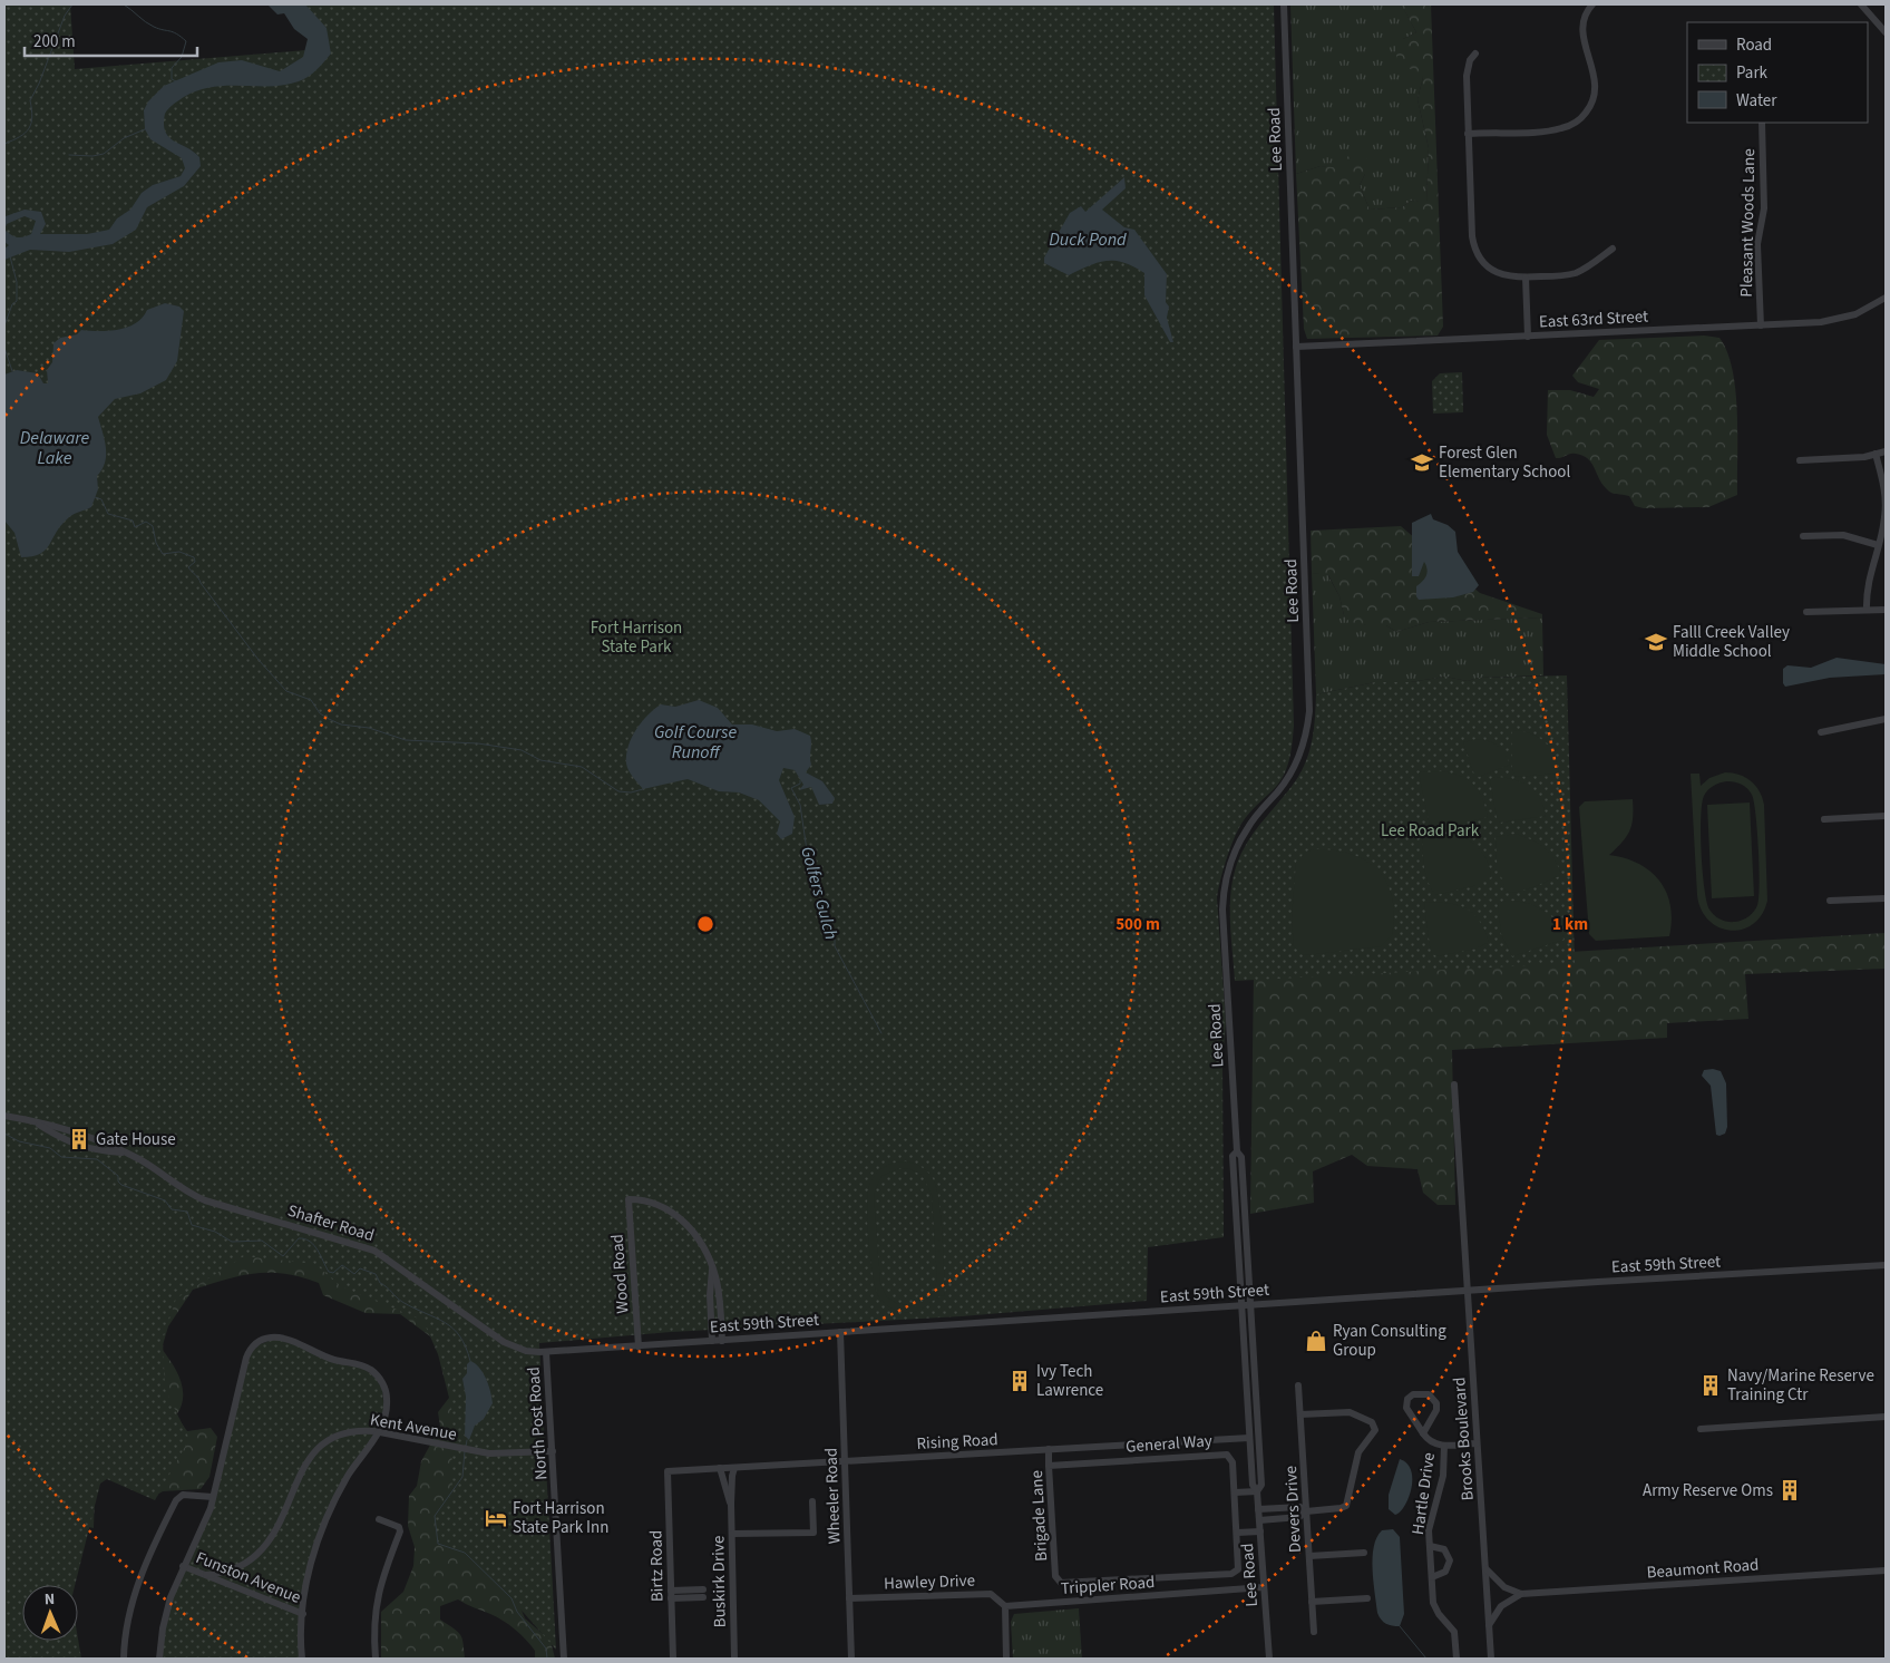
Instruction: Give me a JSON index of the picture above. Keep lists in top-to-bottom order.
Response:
{
  "streets": {
    "street": [
      "Lee Road",
      "Pleasant Woods Lane",
      "East 63rd Street",
      "Shafter Road",
      "East 59th Street",
      "Wood Road",
      "North Post Road",
      "Kent Avenue",
      "Brooks Boulevard",
      "Rising Road",
      "General Way",
      "Hartle Drive",
      "Wheeler Road",
      "Devers Drive",
      "Brigade Lane",
      "Birtz Road",
      "Beaumont Road",
      "Funston Avenue",
      "Buskirk Drive",
      "Hawley Drive",
      "Trippler Road"
    ]
  },
  "crossings": [
    ["Lee Road", "East 63rd Street"],
    ["Lee Road", "East 59th Street"],
    ["Lee Road", "Rising Road"],
    ["Lee Road", "Trippler Road"],
    ["Pleasant Woods Lane", "East 63rd Street"],
    ["Shafter Road", "East 59th Street"],
    ["Shafter Road", "North Post Road"],
    ["East 59th Street", "Wood Road"],
    ["East 59th Street", "North Post Road"],
    ["East 59th Street", "Brooks Boulevard"],
    ["East 59th Street", "Wheeler Road"],
    ["North Post Road", "Kent Avenue"],
    ["Kent Avenue", "Funston Avenue"],
    ["Brooks Boulevard", "Hartle Drive"],
    ["Rising Road", "Wheeler Road"],
    ["Rising Road", "Brigade Lane"],
    ["Rising Road", "Birtz Road"],
    ["Rising Road", "Buskirk Drive"],
    ["General Way", "Brigade Lane"],
    ["Wheeler Road", "Hawley Drive"],
    ["Hawley Drive", "Trippler Road"]
  ],
  "water": [
    "Duck Pond",
    "Delaware Lake",
    "Golf Course Runoff",
    "Golfers Gulch"
  ],
  "parks": ["Fort Harrison State Park", "Lee Road Park"],
  "places": {
    "school or university": ["Forest Glen Elementary School", "Falll Creek Valley Middle School"],
    "building": [
      "Gate House",
      "Ivy Tech Lawrence",
      "Navy/Marine Reserve Training Ctr",
      "Army Reserve Oms"
    ],
    "shop": ["Ryan Consulting Group"],
    "hotel": ["Fort Harrison State Park Inn"]
  },
  "legend": ["Road", "Park", "Water"],
  "scale_bar": "200 m",
  "north": "top",
  "rings": ["500 m", "1 km"]
}
